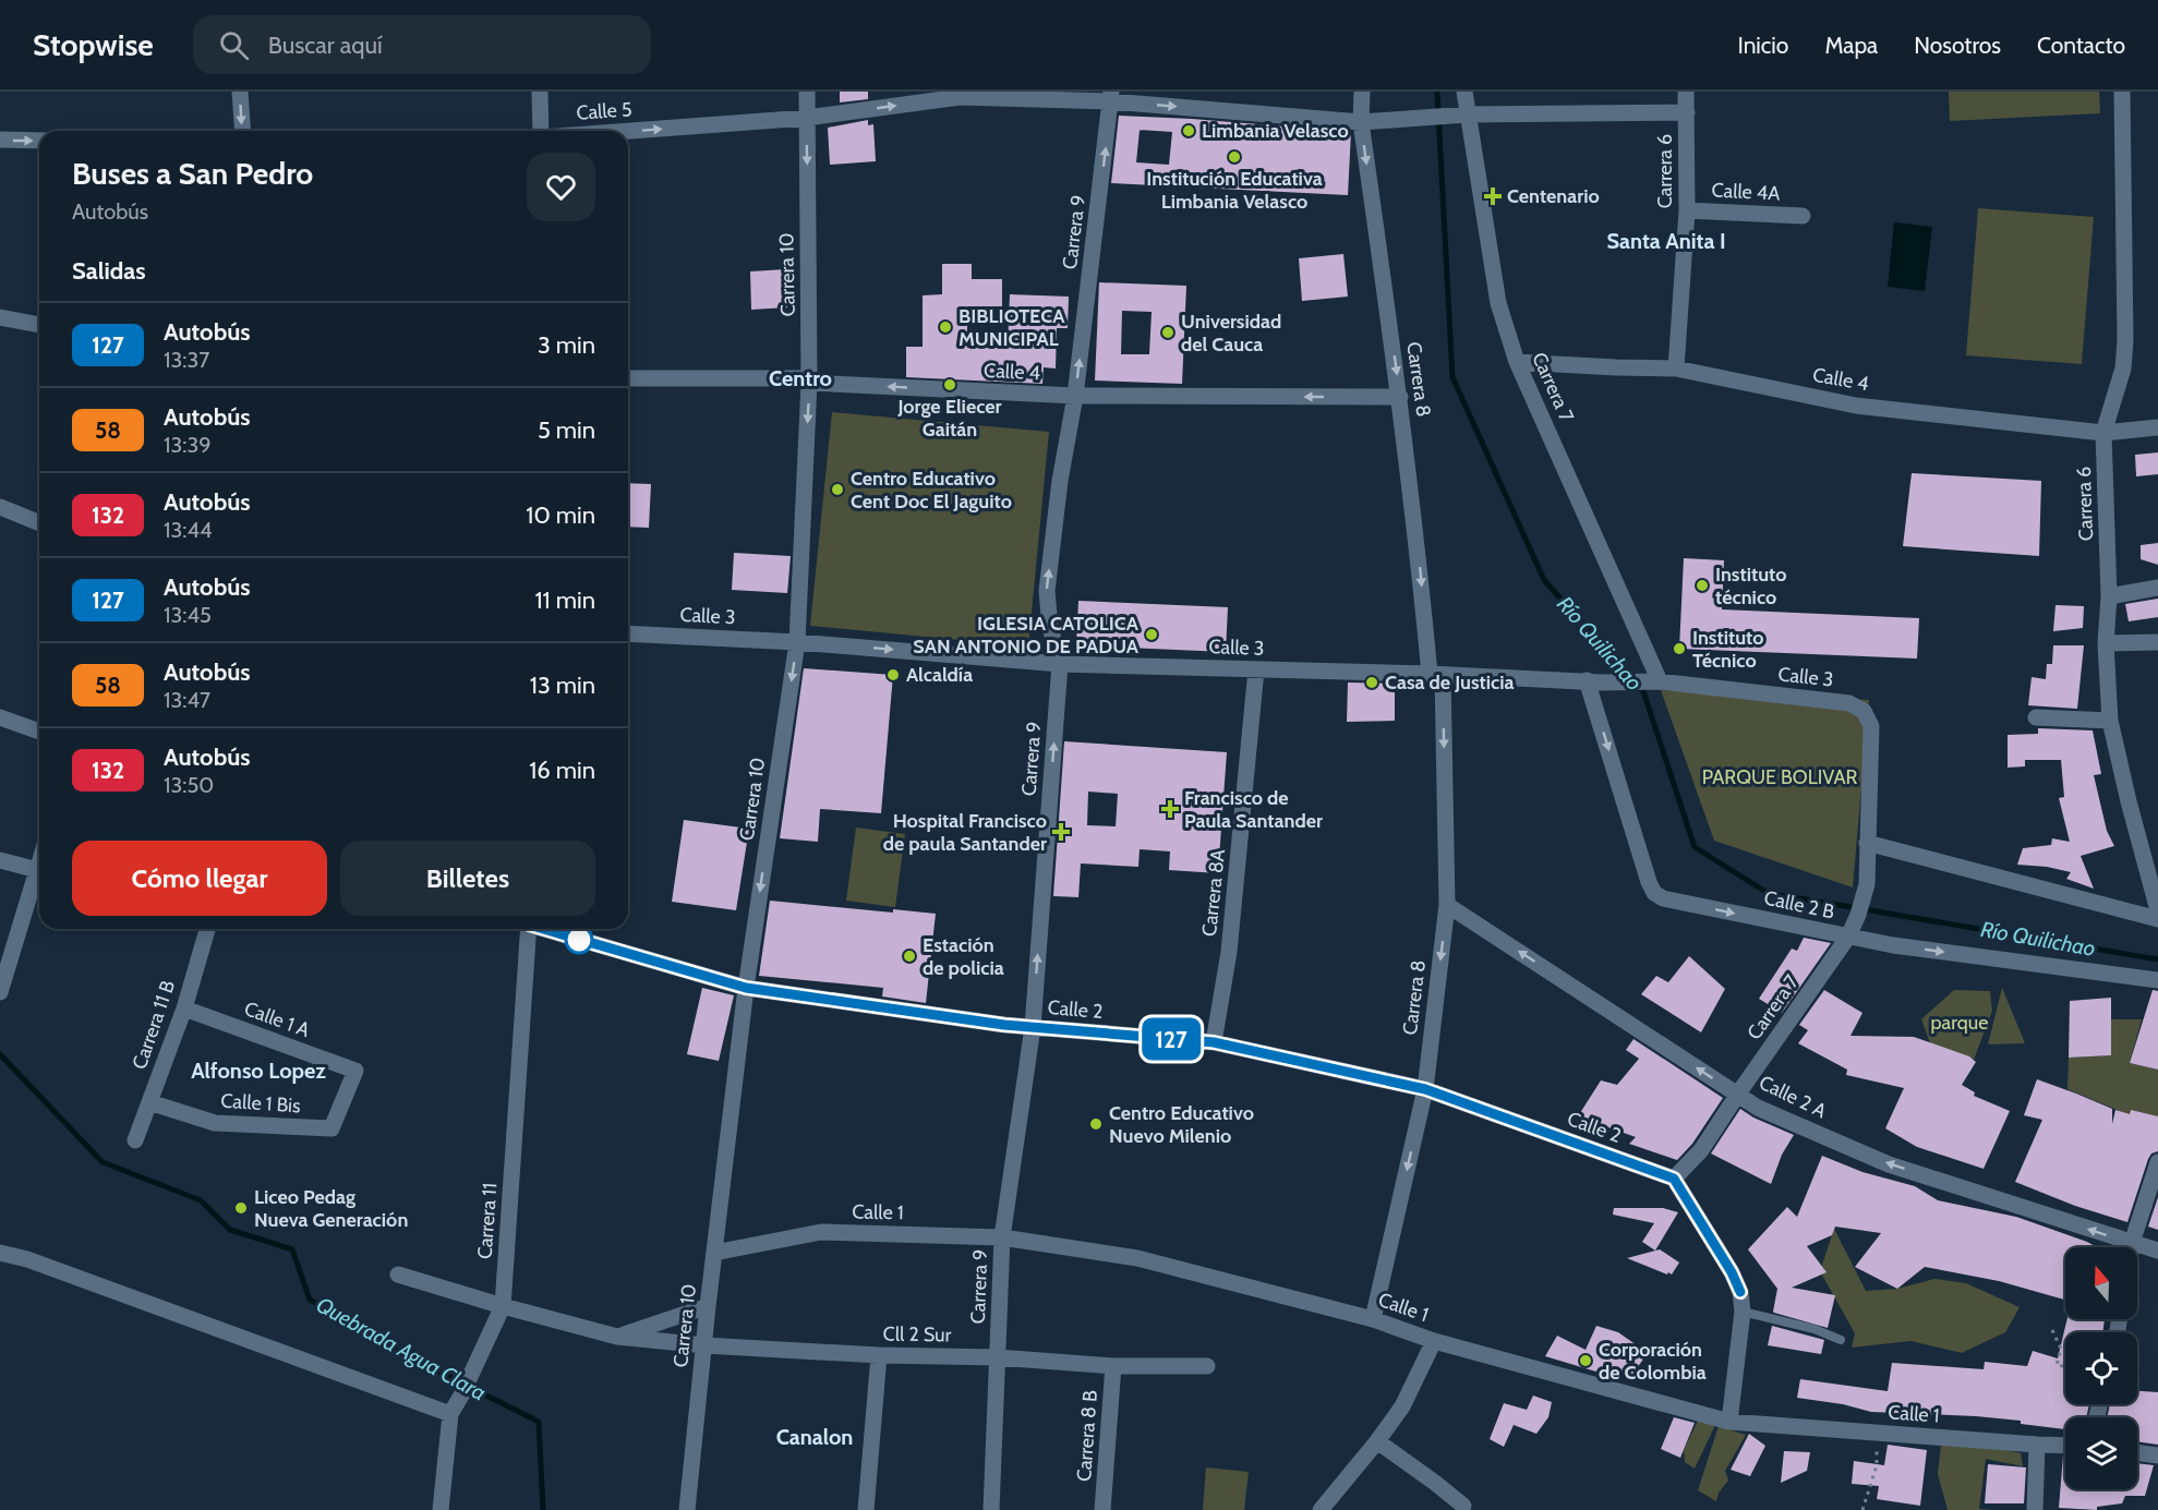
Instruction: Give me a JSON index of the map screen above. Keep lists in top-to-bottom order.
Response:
{
  "streets": {
    "street": [
      "Calle 5",
      "Carrera 6",
      "Calle 4A",
      "Carrera 9",
      "Carrera 10",
      "Calle 4",
      "Carrera 8",
      "Carrera 7",
      "Calle 3",
      "Carrera 8A",
      "Calle 2 B",
      "Calle 2",
      "Calle 1 A",
      "Carrera 11 B",
      "Calle 2 A",
      "Calle 1 Bis",
      "Calle 1",
      "Carrera 11",
      "Cll 2 Sur",
      "Carrera 8 B"
    ]
  },
  "crossings": [
    ["Calle 5", "Carrera 6"],
    ["Calle 5", "Carrera 9"],
    ["Calle 5", "Carrera 10"],
    ["Calle 5", "Carrera 8"],
    ["Calle 5", "Carrera 7"],
    ["Carrera 6", "Calle 4A"],
    ["Carrera 6", "Calle 4"],
    ["Carrera 9", "Calle 4"],
    ["Carrera 9", "Calle 3"],
    ["Carrera 9", "Calle 2"],
    ["Carrera 9", "Calle 1"],
    ["Carrera 9", "Cll 2 Sur"],
    ["Carrera 10", "Calle 4"],
    ["Carrera 10", "Calle 3"],
    ["Carrera 10", "Calle 2"],
    ["Carrera 10", "Calle 1"],
    ["Carrera 10", "Cll 2 Sur"],
    ["Calle 4", "Carrera 8"],
    ["Calle 4", "Carrera 7"],
    ["Carrera 8", "Calle 3"],
    ["Carrera 8", "Calle 2"],
    ["Carrera 8", "Calle 2 A"],
    ["Carrera 8", "Calle 1"],
    ["Carrera 7", "Calle 3"],
    ["Carrera 7", "Calle 2 B"],
    ["Carrera 7", "Calle 2"],
    ["Carrera 7", "Calle 2 A"],
    ["Calle 3", "Carrera 8A"],
    ["Calle 3", "Calle 2 B"],
    ["Carrera 8A", "Calle 2"],
    ["Calle 1 A", "Carrera 11 B"],
    ["Calle 1 A", "Calle 1 Bis"],
    ["Carrera 11 B", "Calle 1 Bis"],
    ["Cll 2 Sur", "Carrera 8 B"]
  ],
  "one_way": [
    "Calle 5",
    "Carrera 9",
    "Carrera 10",
    "Calle 4",
    "Carrera 8",
    "Calle 2 A"
  ],
  "districts": [
    "Santa Anita I",
    "Centro",
    "Alfonso Lopez",
    "Canalon"
  ],
  "water": ["Río Quilichao", "Quebrada Agua Clara"],
  "parks": ["PARQUE BOLIVAR", "parque"],
  "places": {
    "other": [
      "Limbania Velasco",
      "Institución Educativa Limbania Velasco",
      "BIBLIOTECA MUNICIPAL",
      "Universidad del Cauca",
      "Jorge Eliecer Gaitán",
      "Centro Educativo Cent Doc El Jaguito",
      "Instituto técnico",
      "IGLESIA CATOLICA SAN ANTONIO DE PADUA",
      "Instituto Técnico",
      "Alcaldía",
      "Casa de Justicia",
      "Estación de policia",
      "Centro Educativo Nuevo Milenio",
      "Liceo Pedag Nueva Generación",
      "Corporación de Colombia"
    ],
    "health": ["Centenario", "Francisco de Paula Santander", "Hospital Francisco de paula Santander"]
  },
  "lines": ["bus line 127"],
  "north": "top",
  "page": {
    "header": "Stopwise",
    "search": "Buscar aquí",
    "nav": [
      "Inicio",
      "Mapa",
      "Nosotros",
      "Contacto"
    ],
    "on_map": "127",
    "heading": [
      ["Buses a San Pedro", "Autobús"],
      "Salidas"
    ],
    "list": [
      {
        "mark": "127",
        "name": "Autobús",
        "note": "13:37",
        "value": "3 min"
      },
      {
        "mark": "58",
        "name": "Autobús",
        "note": "13:39",
        "value": "5 min"
      },
      {
        "mark": "132",
        "name": "Autobús",
        "note": "13:44",
        "value": "10 min"
      },
      {
        "mark": "127",
        "name": "Autobús",
        "note": "13:45",
        "value": "11 min"
      },
      {
        "mark": "58",
        "name": "Autobús",
        "note": "13:47",
        "value": "13 min"
      },
      {
        "mark": "132",
        "name": "Autobús",
        "note": "13:50",
        "value": "16 min"
      }
    ],
    "buttons": ["Cómo llegar", "Billetes"]
  }
}
